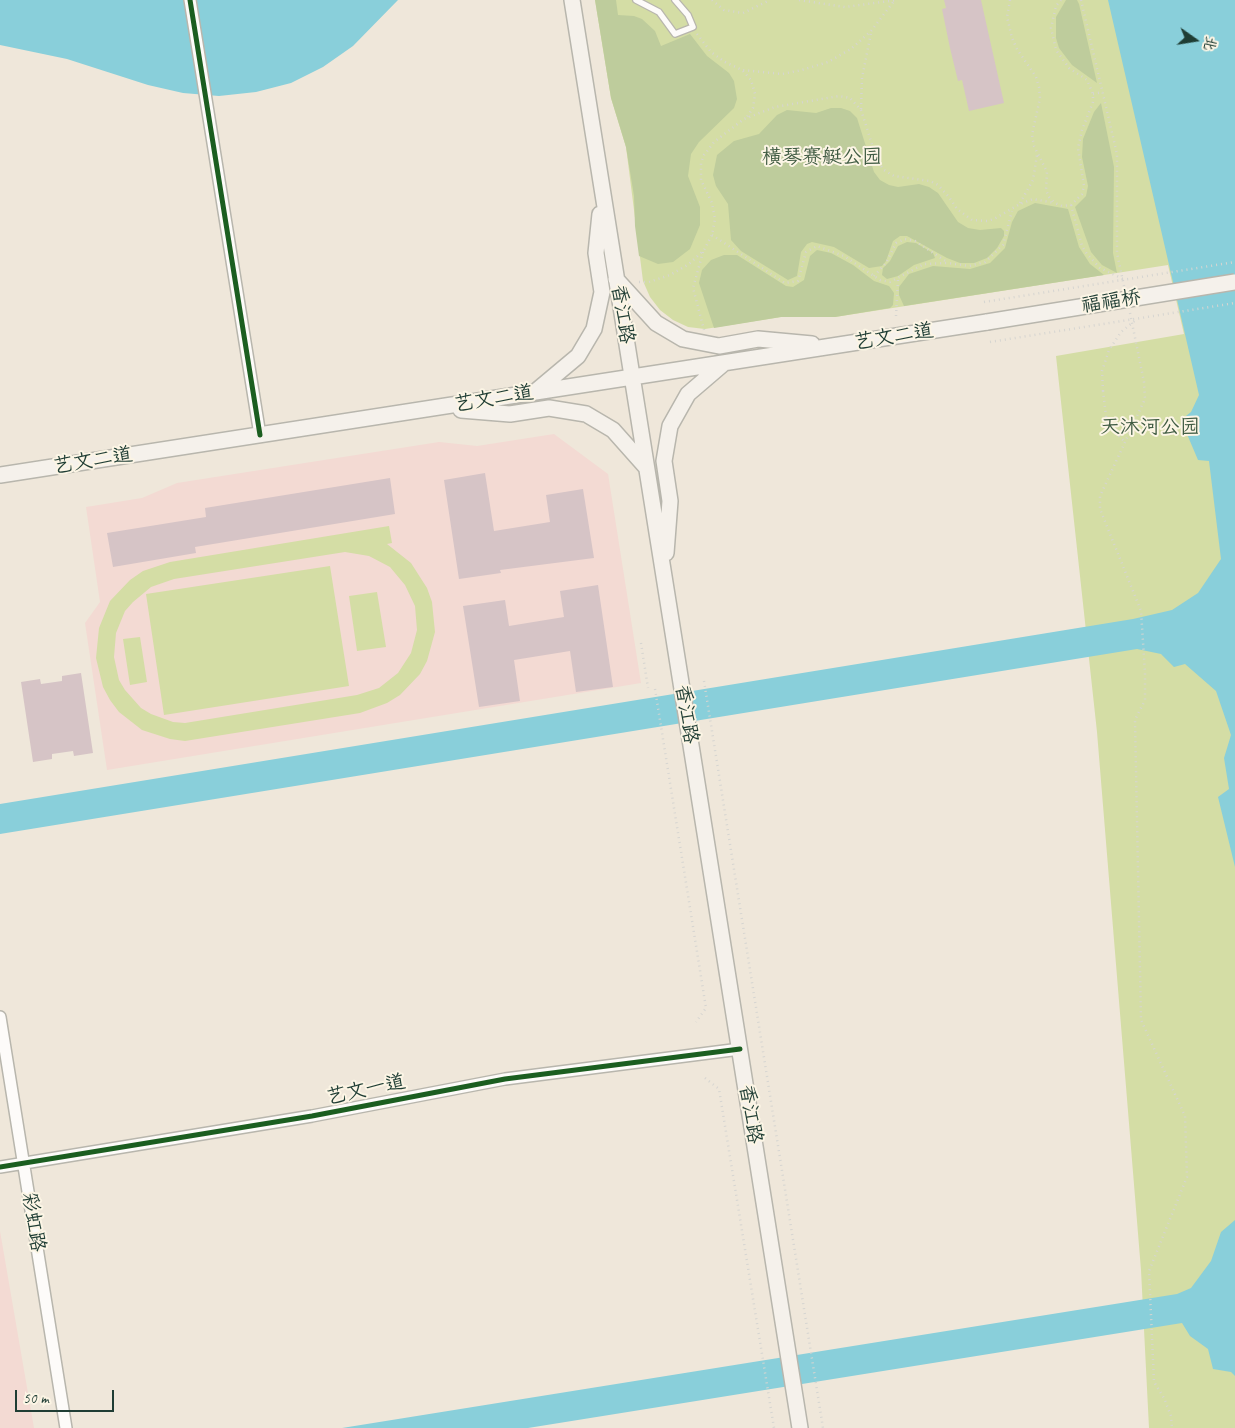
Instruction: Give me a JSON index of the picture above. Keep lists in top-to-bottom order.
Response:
{
  "streets": {
    "main road": ["福福桥", "香江路", "艺文二道"],
    "street": ["艺文一道", "彩虹路"]
  },
  "crossings": [
    ["福福桥", "艺文二道"],
    ["香江路", "艺文二道"],
    ["香江路", "艺文一道"],
    ["艺文一道", "彩虹路"]
  ],
  "parks": ["横琴赛艇公园", "天沐河公园"],
  "scale_bar": "50 m",
  "north": "right"
}
